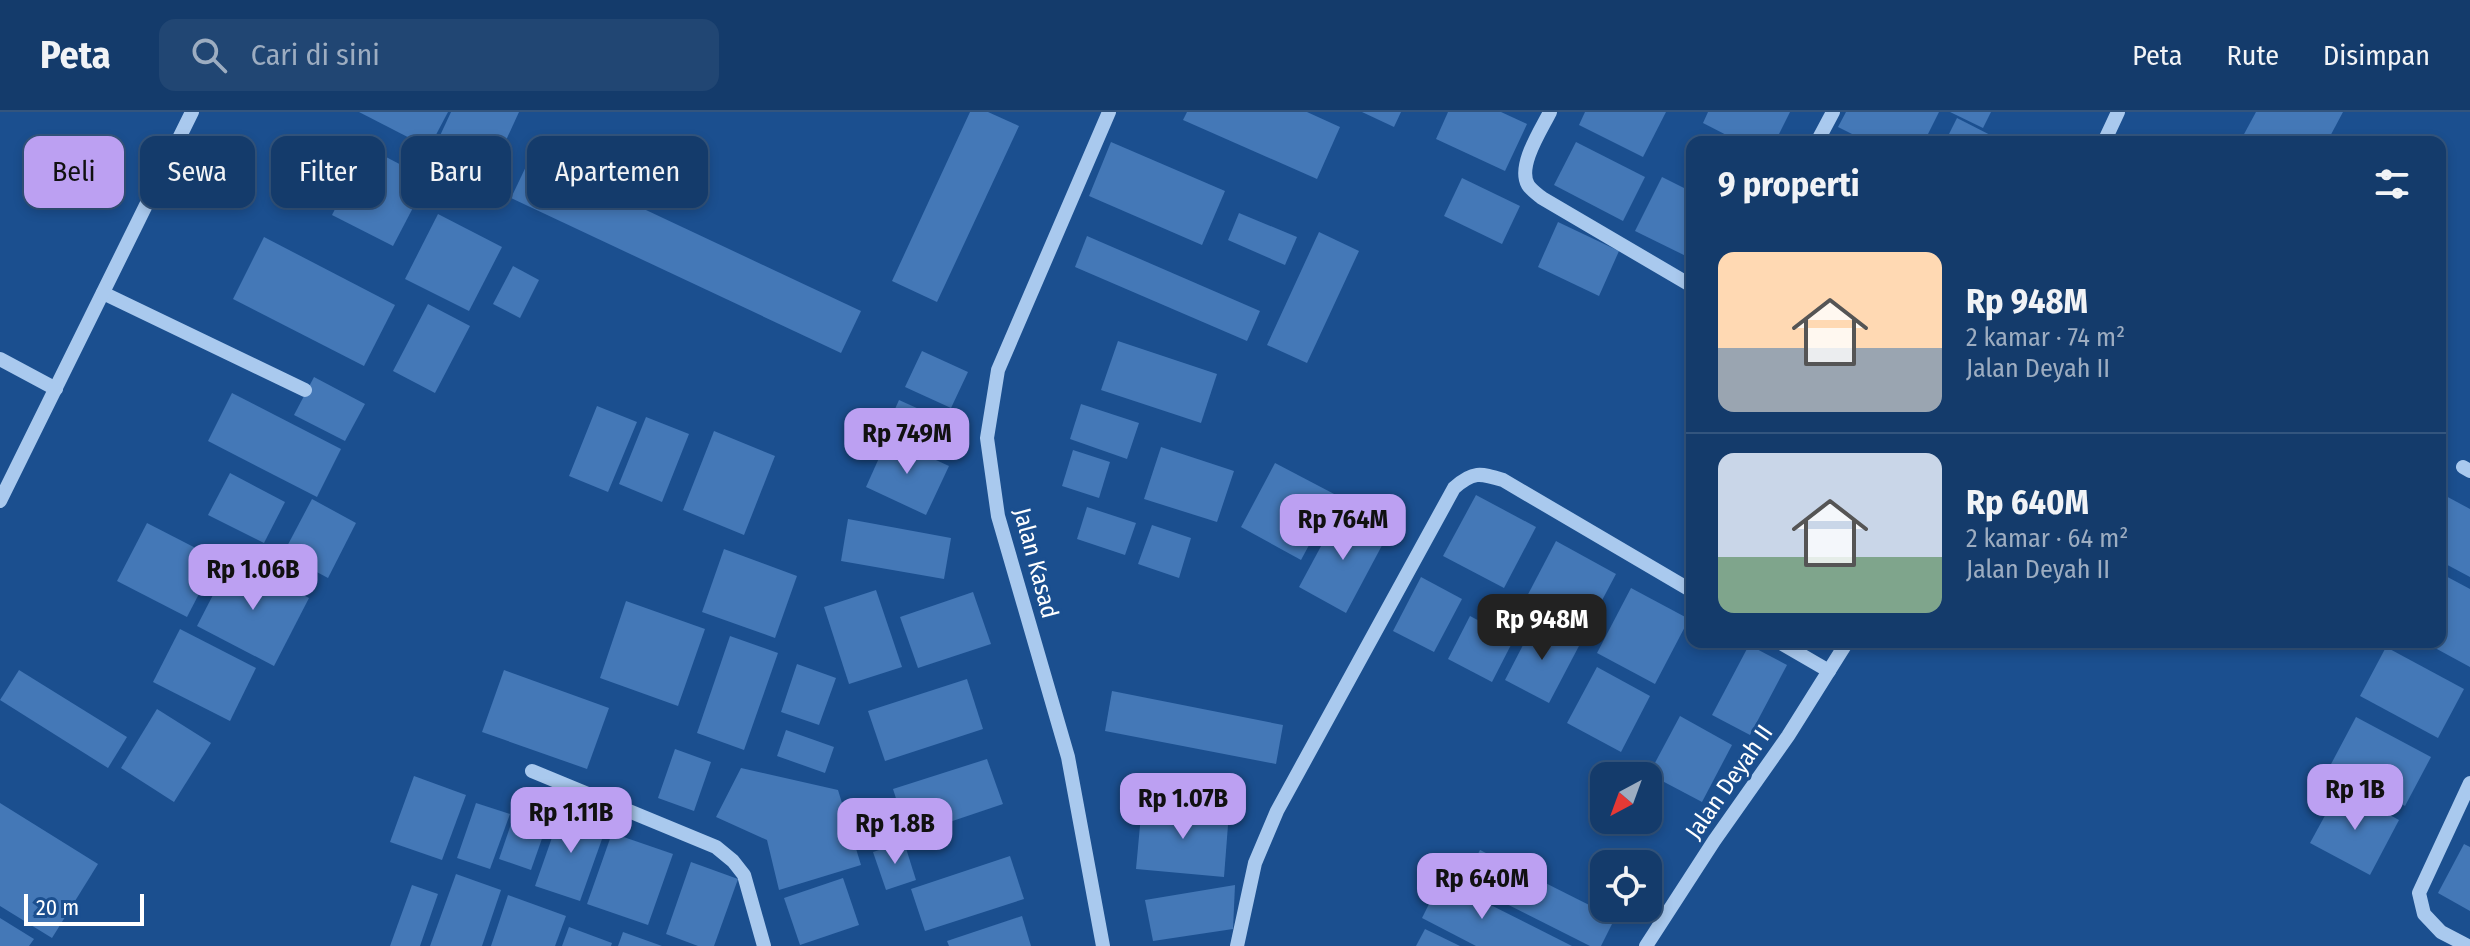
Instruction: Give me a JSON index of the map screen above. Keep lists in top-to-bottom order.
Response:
{
  "streets": {
    "street": ["Jalan Kasad", "Jalan Deyah II"]
  },
  "scale_bar": "20 m",
  "north": "bottom left",
  "page": {
    "header": "Peta",
    "search": "Cari di sini",
    "nav": ["Peta", "Rute", "Disimpan"],
    "chip": [
      "Beli",
      "Sewa",
      "Filter",
      "Baru",
      "Apartemen"
    ],
    "heading": "9 properti",
    "list": [
      {
        "name": "Rp 948M",
        "note": "2 kamar · 74 m² · Jalan Deyah II"
      },
      {
        "name": "Rp 640M",
        "note": "2 kamar · 64 m² · Jalan Deyah II"
      }
    ],
    "price": [
      "Rp 749M",
      "Rp 764M",
      "Rp 1.06B",
      "Rp 948M",
      "Rp 1B",
      "Rp 1.07B",
      "Rp 1.11B",
      "Rp 1.8B",
      "Rp 640M"
    ],
    "scale": "20 m"
  }
}
